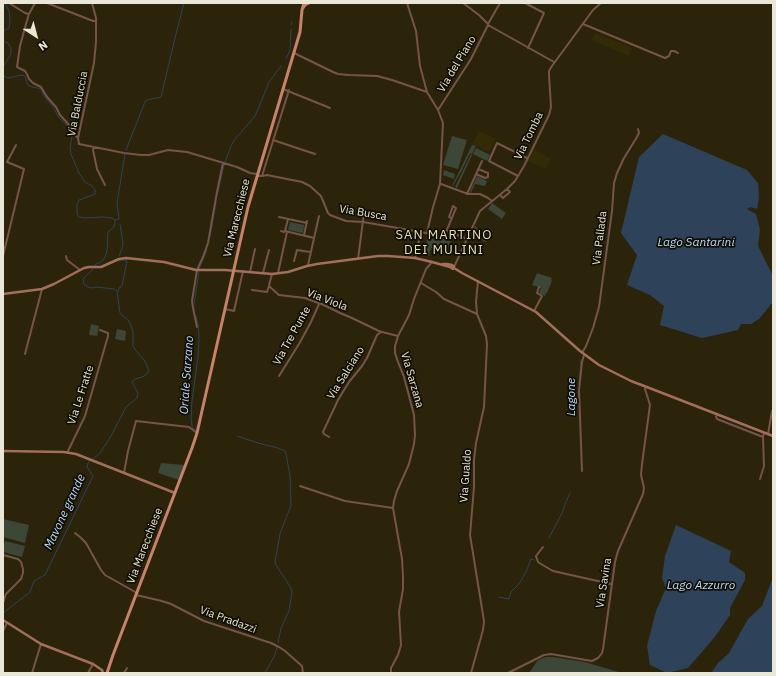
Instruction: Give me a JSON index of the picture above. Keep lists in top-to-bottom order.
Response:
{
  "streets": {
    "main road": ["Via Marecchiese"],
    "street": [
      "Via del Piano",
      "Via Balduccia",
      "Via Tomba",
      "Via Busca",
      "Via Pallada",
      "Via Viola",
      "Via Tre Punte",
      "Via Salciano",
      "Via Sarzana",
      "Via Le Fratte",
      "Via Gualdo",
      "Via Savina",
      "Via Pradazzi"
    ]
  },
  "crossings": [
    ["Via Balduccia", "Via Busca"],
    ["Via Balduccia", "Via Marecchiese"],
    ["Via Busca", "Via Marecchiese"],
    ["Via Marecchiese", "Via Pradazzi"],
    ["Via Viola", "Via Tre Punte"],
    ["Via Viola", "Via Salciano"]
  ],
  "districts": ["SAN MARTINO DEI MULINI"],
  "water": [
    "Lago Santarini",
    "Oriale Sarzano",
    "Lagone",
    "Mavone grande",
    "Lago Azzurro"
  ],
  "north": "bottom right"
}
